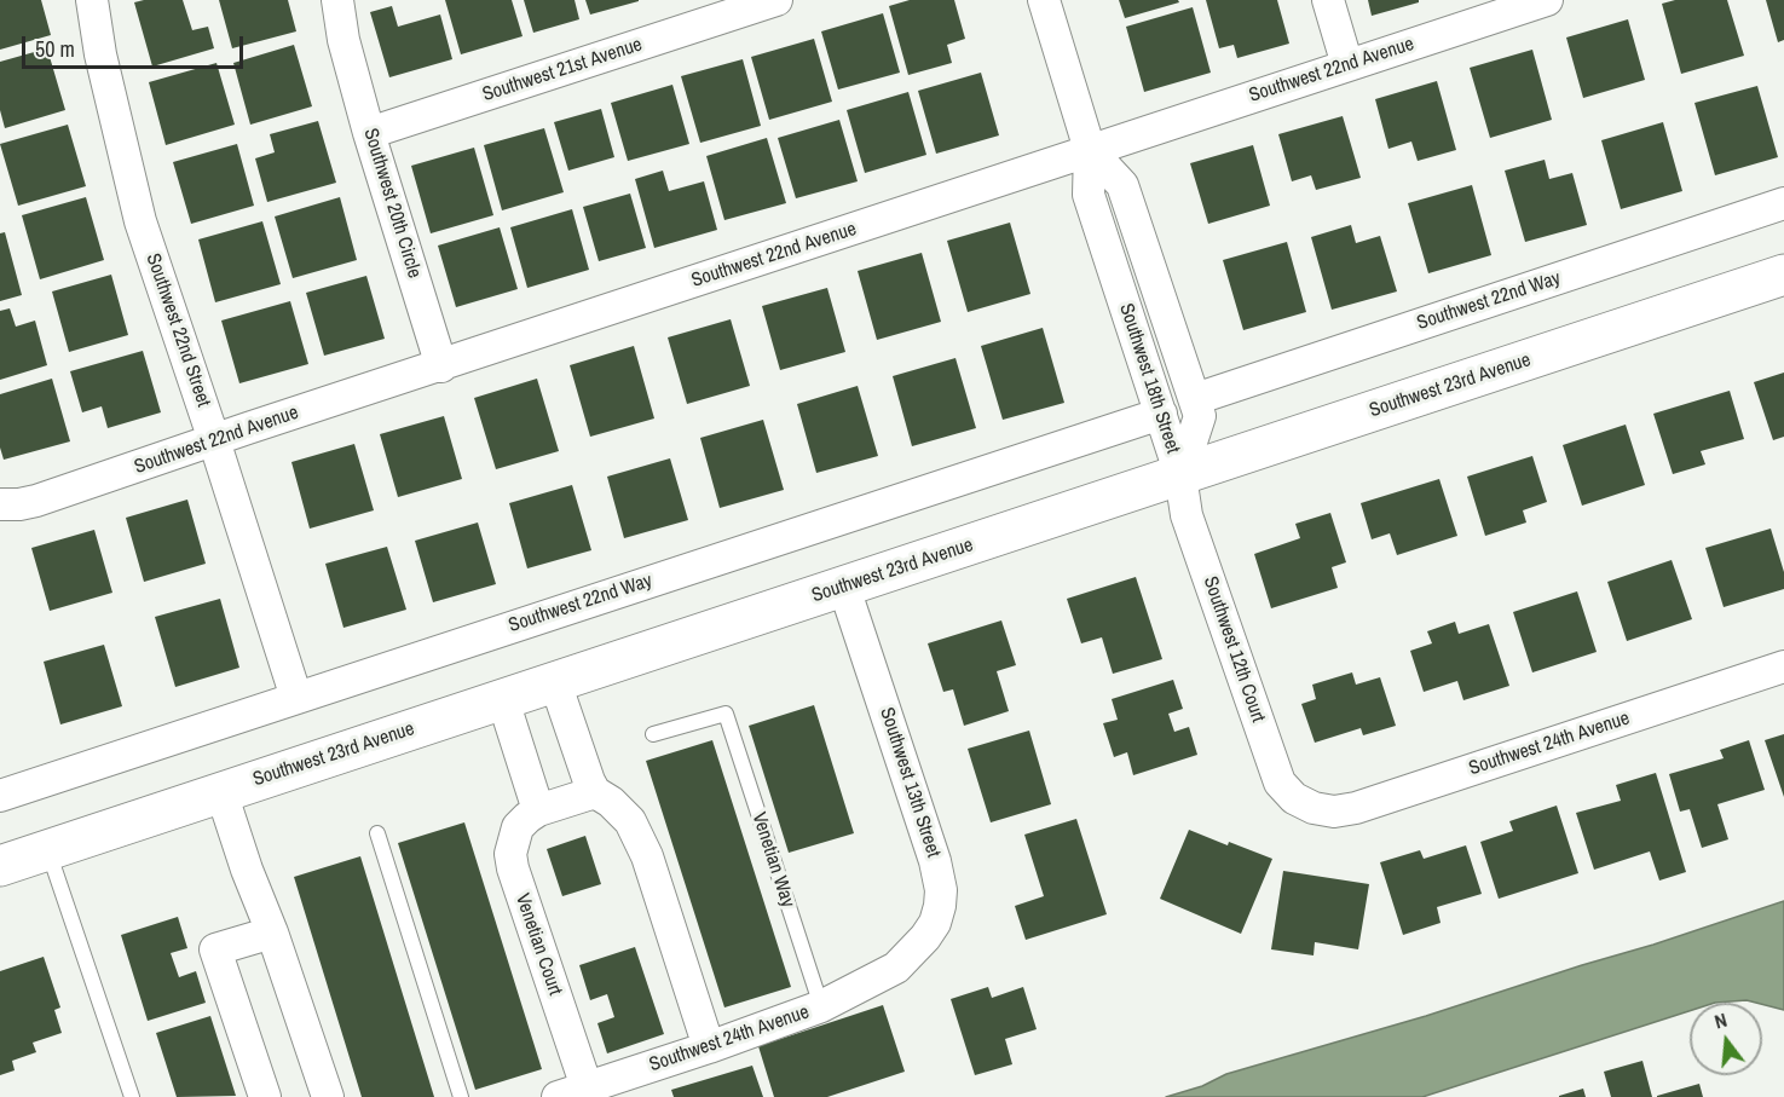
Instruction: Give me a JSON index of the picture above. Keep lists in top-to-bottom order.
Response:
{
  "streets": {
    "street": [
      "Southwest 21st Avenue",
      "Southwest 22nd Avenue",
      "Southwest 20th Circle",
      "Southwest 22nd Way",
      "Southwest 22nd Street",
      "Southwest 18th Street",
      "Southwest 23rd Avenue",
      "Southwest 12th Court",
      "Southwest 24th Avenue",
      "Southwest 13th Street",
      "Venetian Court"
    ],
    "lane": ["Venetian Way"]
  },
  "crossings": [
    ["Southwest 21st Avenue", "Southwest 20th Circle"],
    ["Southwest 22nd Avenue", "Southwest 20th Circle"],
    ["Southwest 22nd Avenue", "Southwest 22nd Street"],
    ["Southwest 22nd Avenue", "Southwest 18th Street"],
    ["Southwest 22nd Way", "Southwest 22nd Street"],
    ["Southwest 22nd Way", "Southwest 18th Street"],
    ["Southwest 18th Street", "Southwest 23rd Avenue"],
    ["Southwest 18th Street", "Southwest 12th Court"],
    ["Southwest 23rd Avenue", "Southwest 12th Court"],
    ["Southwest 23rd Avenue", "Southwest 13th Street"],
    ["Southwest 12th Court", "Southwest 24th Avenue"],
    ["Southwest 24th Avenue", "Southwest 13th Street"],
    ["Southwest 24th Avenue", "Venetian Way"],
    ["Southwest 24th Avenue", "Venetian Court"]
  ],
  "scale_bar": "50 m",
  "north": "top"
}
